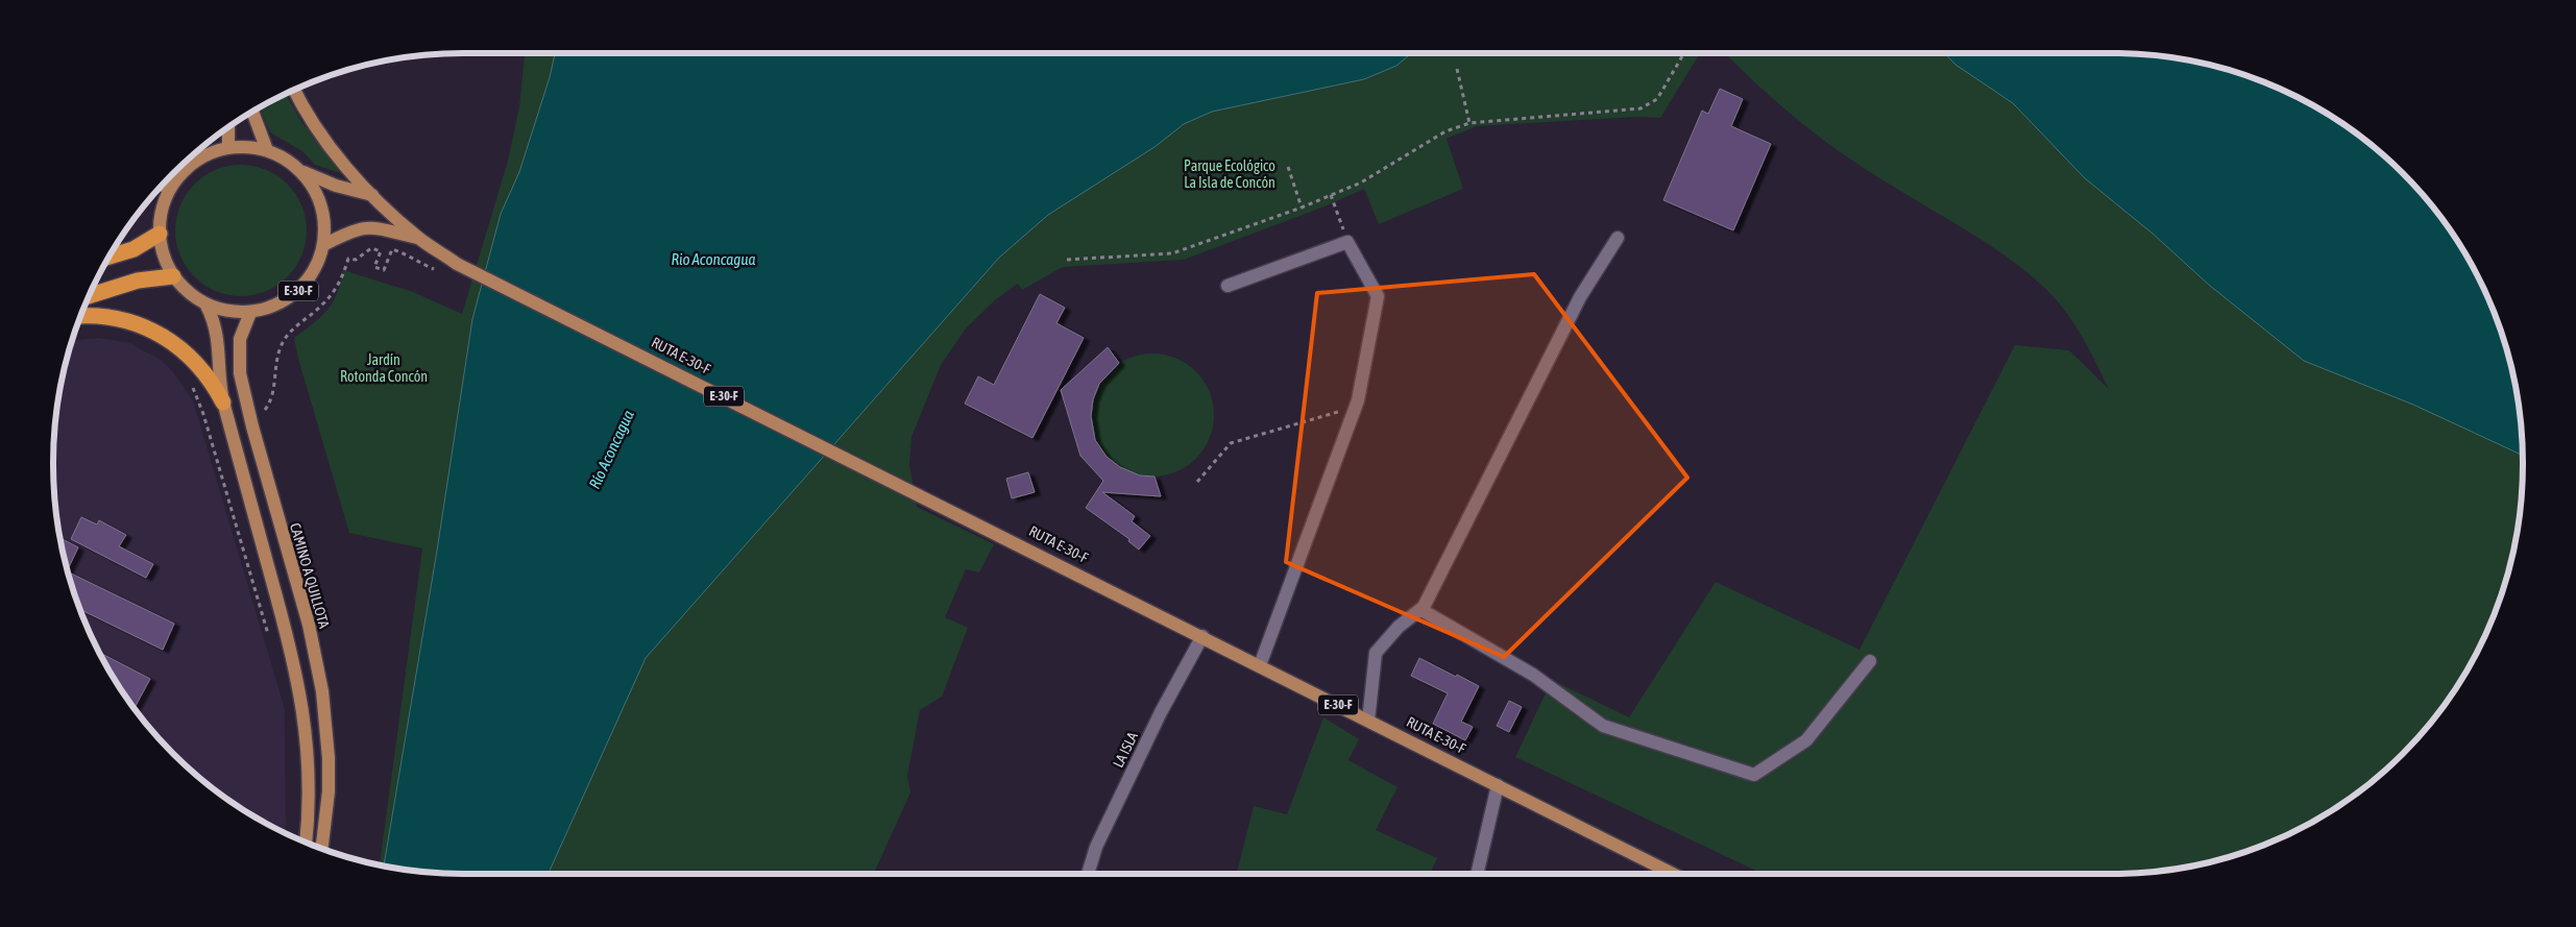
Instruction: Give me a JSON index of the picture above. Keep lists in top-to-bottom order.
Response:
{
  "streets": {
    "main road": ["E-30-F", "RUTA E-30-F", "CAMINO A QUILLOTA"],
    "street": ["LA ISLA"]
  },
  "crossings": [
    ["E-30-F", "RUTA E-30-F"],
    ["E-30-F", "CAMINO A QUILLOTA"],
    ["RUTA E-30-F", "CAMINO A QUILLOTA"],
    ["RUTA E-30-F", "LA ISLA"]
  ],
  "water": ["Rio Aconcagua", "Río Aconcagua"],
  "parks": ["Parque Ecológico La Isla de Concón", "Jardín Rotonda Concón"]
}
